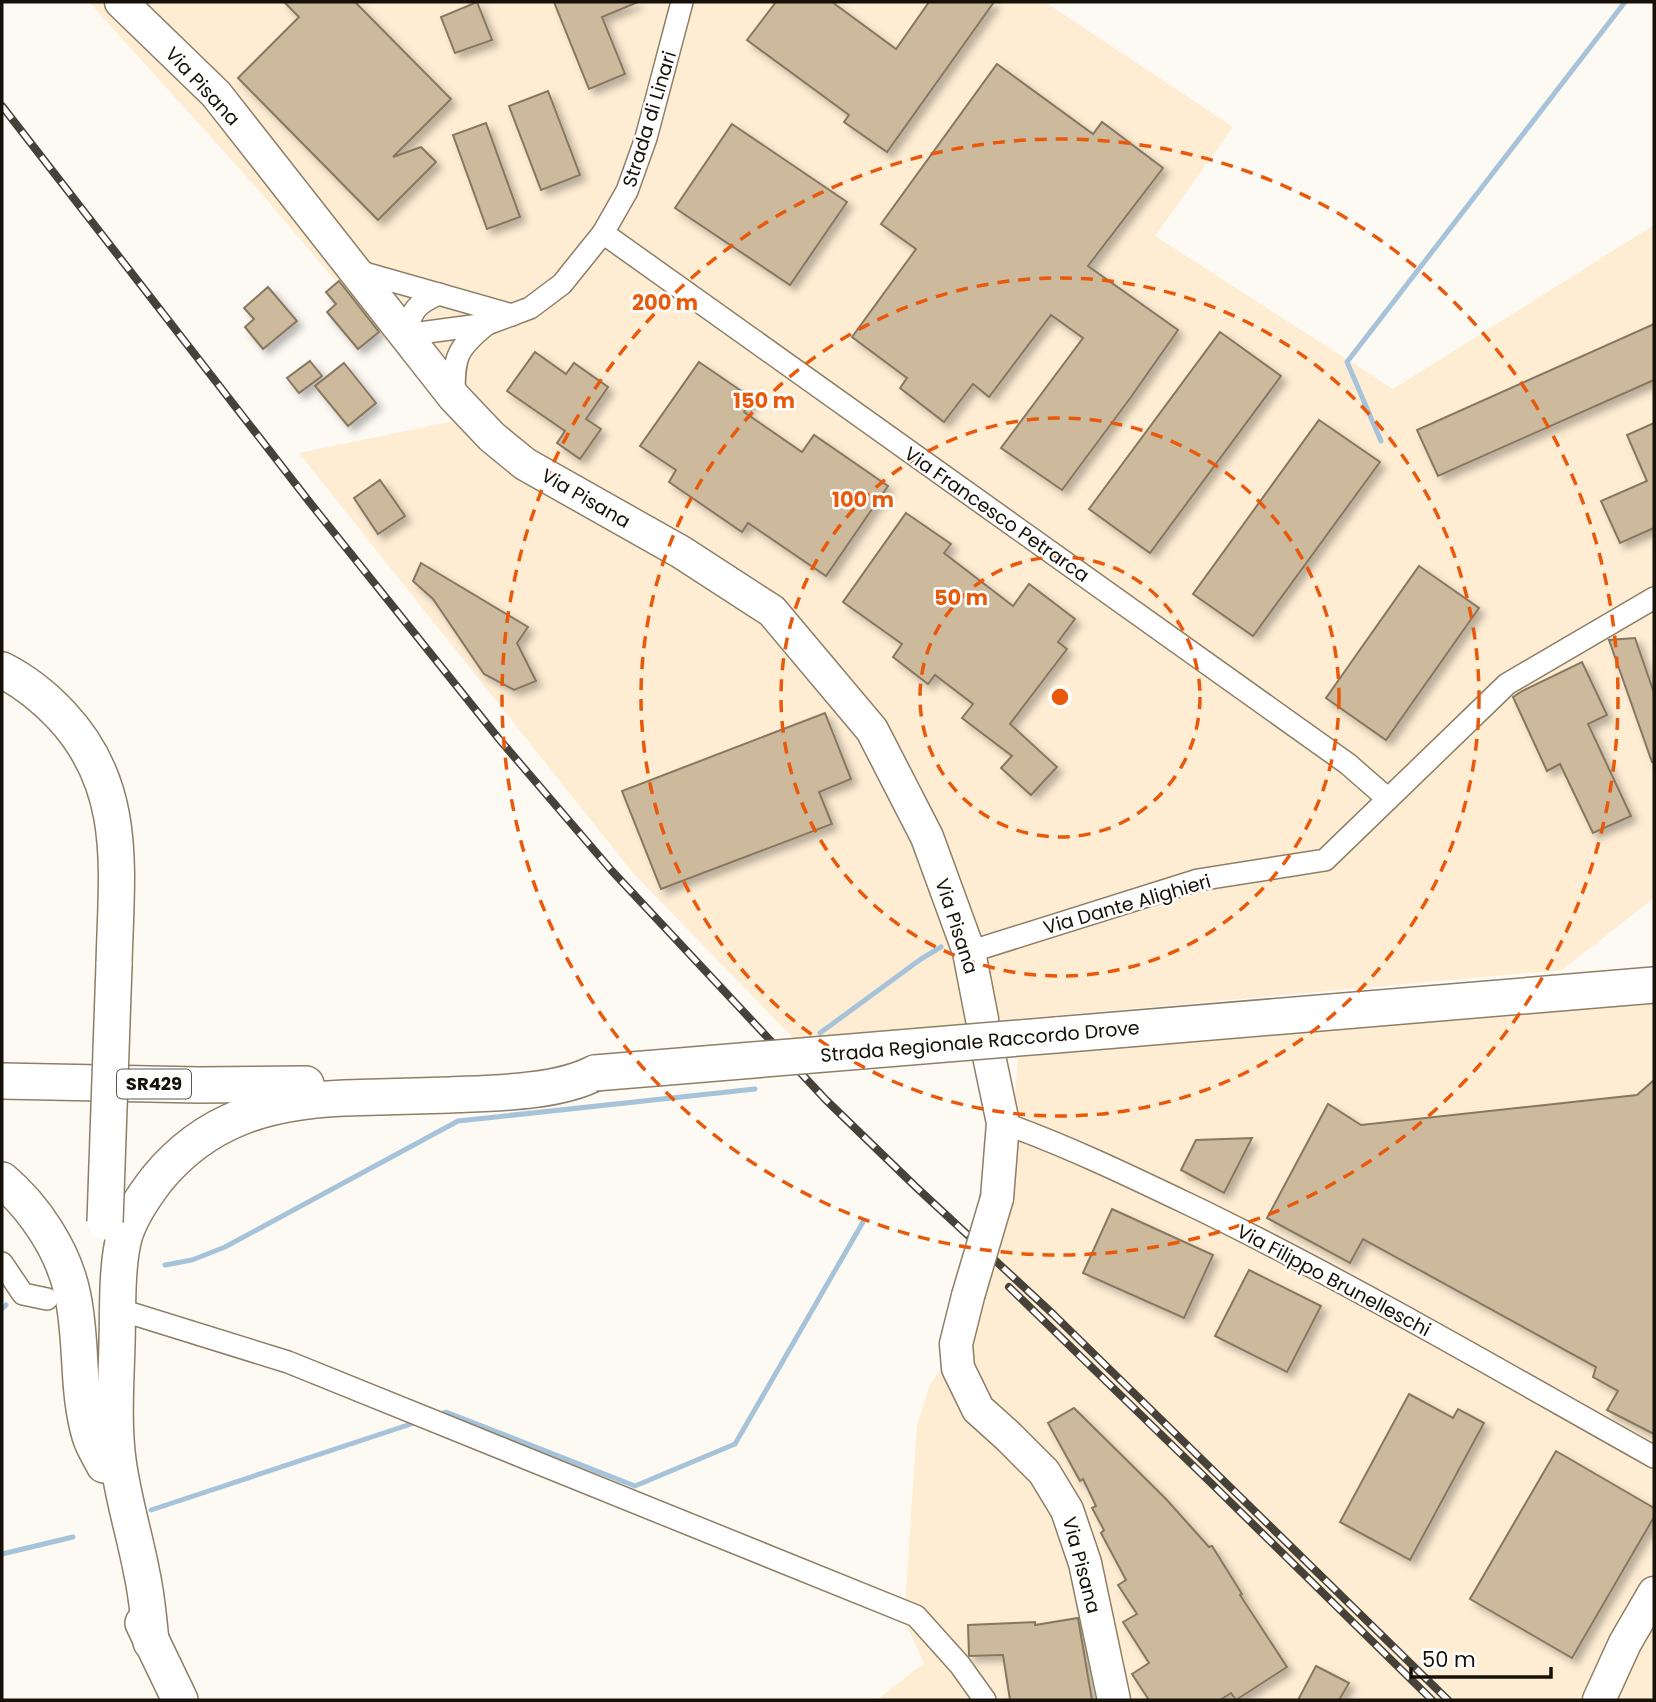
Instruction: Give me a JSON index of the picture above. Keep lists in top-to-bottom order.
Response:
{
  "streets": {
    "main road": ["Strada Regionale Raccordo Drove", "SR429"],
    "street": [
      "Via Pisana",
      "Strada di Linari",
      "Via Francesco Petrarca",
      "Via Dante Alighieri",
      "Via Filippo Brunelleschi"
    ]
  },
  "crossings": [
    ["Via Pisana", "Strada di Linari"],
    ["Via Pisana", "Via Dante Alighieri"],
    ["Via Pisana", "Via Filippo Brunelleschi"],
    ["Strada di Linari", "Via Francesco Petrarca"],
    ["Via Francesco Petrarca", "Via Dante Alighieri"],
    ["Strada Regionale Raccordo Drove", "SR429"]
  ],
  "scale_bar": "50 m",
  "rings": [
    "200 m",
    "150 m",
    "100 m",
    "50 m"
  ]
}
